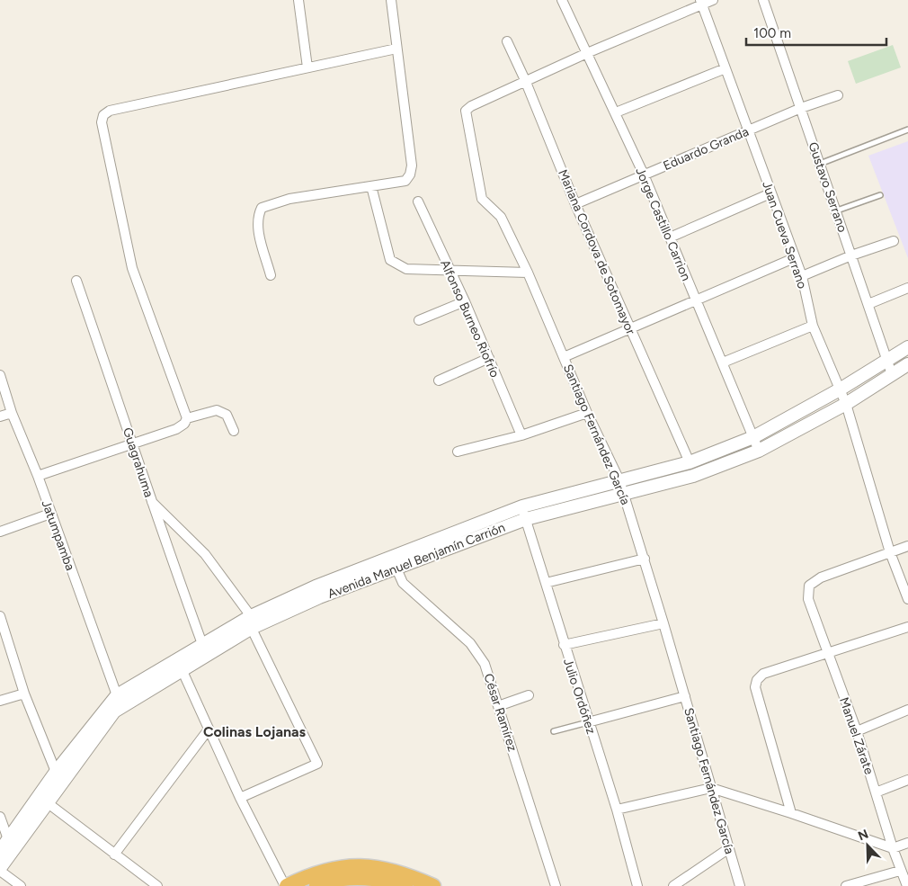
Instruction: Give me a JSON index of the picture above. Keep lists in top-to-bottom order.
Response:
{
  "streets": {
    "main road": ["Avenida Manuel Benjamín Carrión"],
    "street": [
      "Eduardo Granda",
      "Gustavo Serrano",
      "Jorge Castillo Carrion",
      "Juan Cueva Serrano",
      "Mariana Cordova de Sotomayor",
      "Alfonso Burneo Riofrío",
      "Santiago Fernández García",
      "Guagrahuma",
      "Jatumpamba",
      "Julio Ordóñez",
      "César Ramírez",
      "Manuel Zárate"
    ]
  },
  "crossings": [
    ["Eduardo Granda", "Gustavo Serrano"],
    ["Eduardo Granda", "Jorge Castillo Carrion"],
    ["Eduardo Granda", "Juan Cueva Serrano"],
    ["Eduardo Granda", "Mariana Cordova de Sotomayor"],
    ["Gustavo Serrano", "Avenida Manuel Benjamín Carrión"],
    ["Jorge Castillo Carrion", "Avenida Manuel Benjamín Carrión"],
    ["Juan Cueva Serrano", "Avenida Manuel Benjamín Carrión"],
    ["Juan Cueva Serrano", "Manuel Zárate"],
    ["Mariana Cordova de Sotomayor", "Santiago Fernández García"],
    ["Mariana Cordova de Sotomayor", "Avenida Manuel Benjamín Carrión"],
    ["Santiago Fernández García", "Avenida Manuel Benjamín Carrión"],
    ["Guagrahuma", "Avenida Manuel Benjamín Carrión"],
    ["Jatumpamba", "Avenida Manuel Benjamín Carrión"],
    ["Avenida Manuel Benjamín Carrión", "Julio Ordóñez"],
    ["Avenida Manuel Benjamín Carrión", "César Ramírez"]
  ],
  "districts": ["Colinas Lojanas"],
  "scale_bar": "100 m",
  "north": "top left"
}
